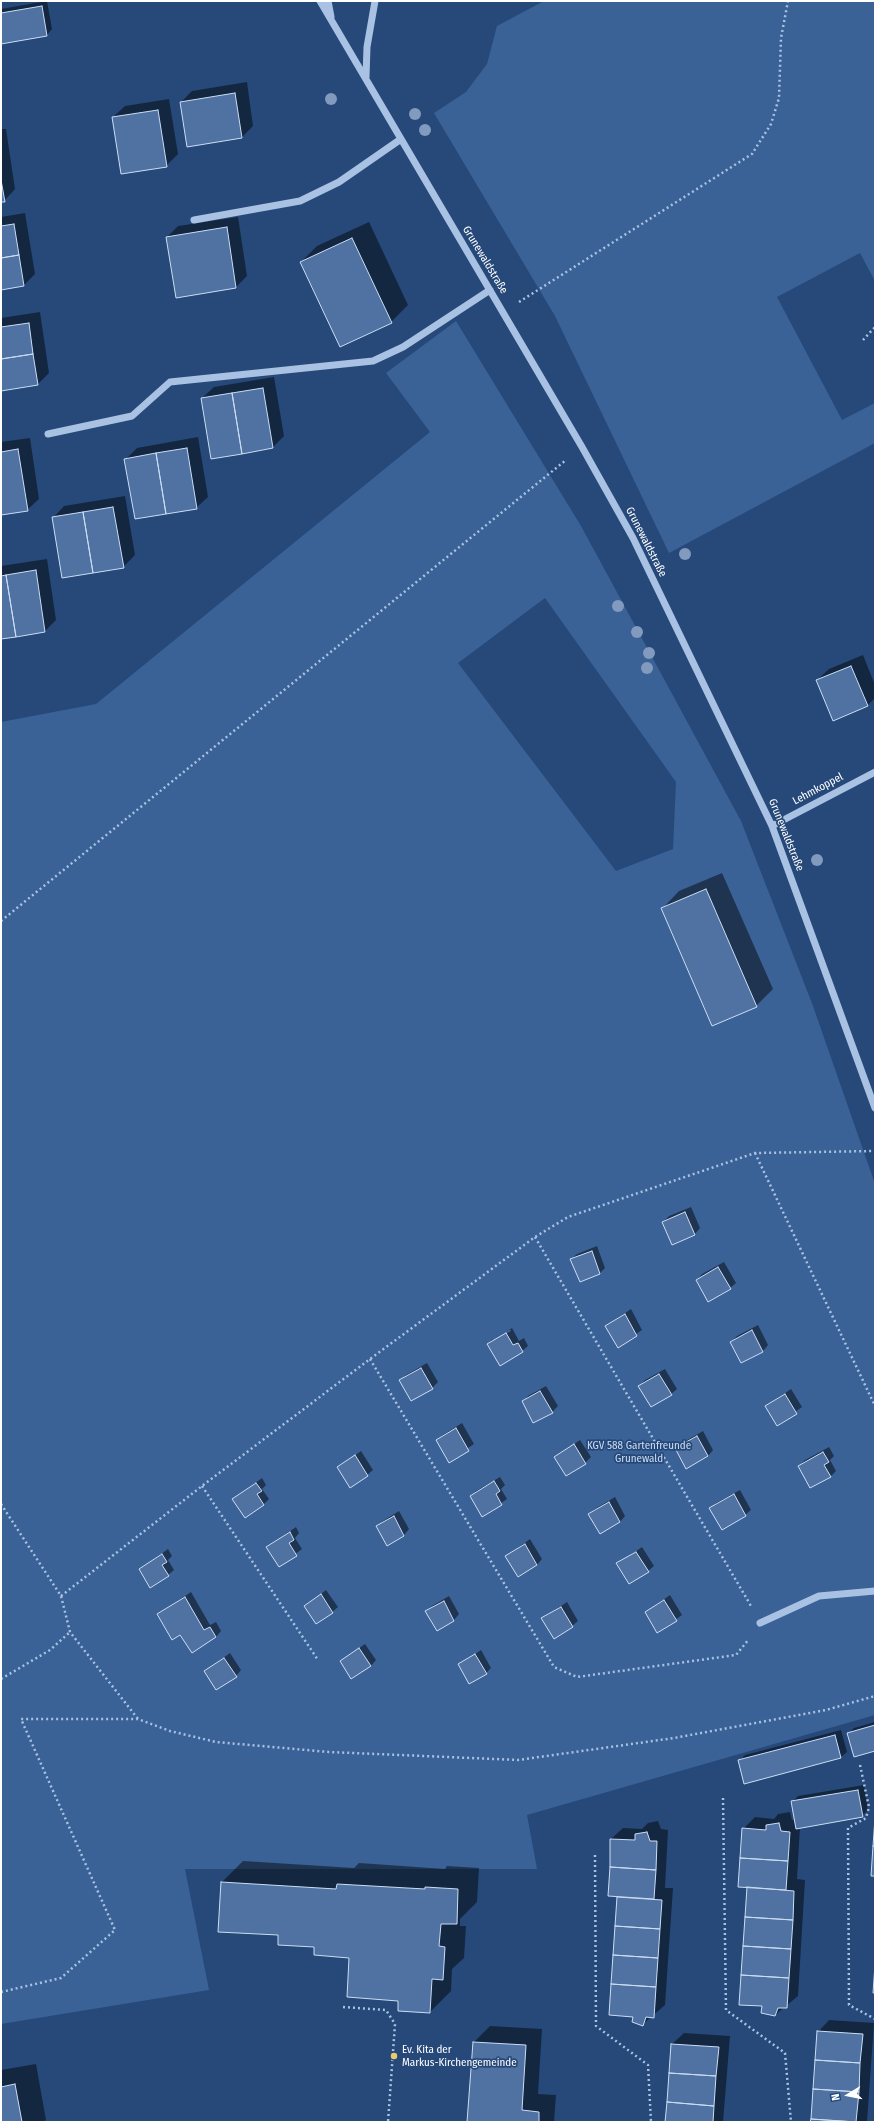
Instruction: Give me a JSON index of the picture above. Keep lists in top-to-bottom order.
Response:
{
  "streets": {
    "street": ["Grunewaldstraße", "Lehmkoppel"]
  },
  "crossings": [
    ["Grunewaldstraße", "Lehmkoppel"]
  ],
  "parks": ["KGV 588 Gartenfreunde Grunewald"],
  "places": ["Ev. Kita der Markus-Kirchengemeinde"],
  "north": "left"
}
